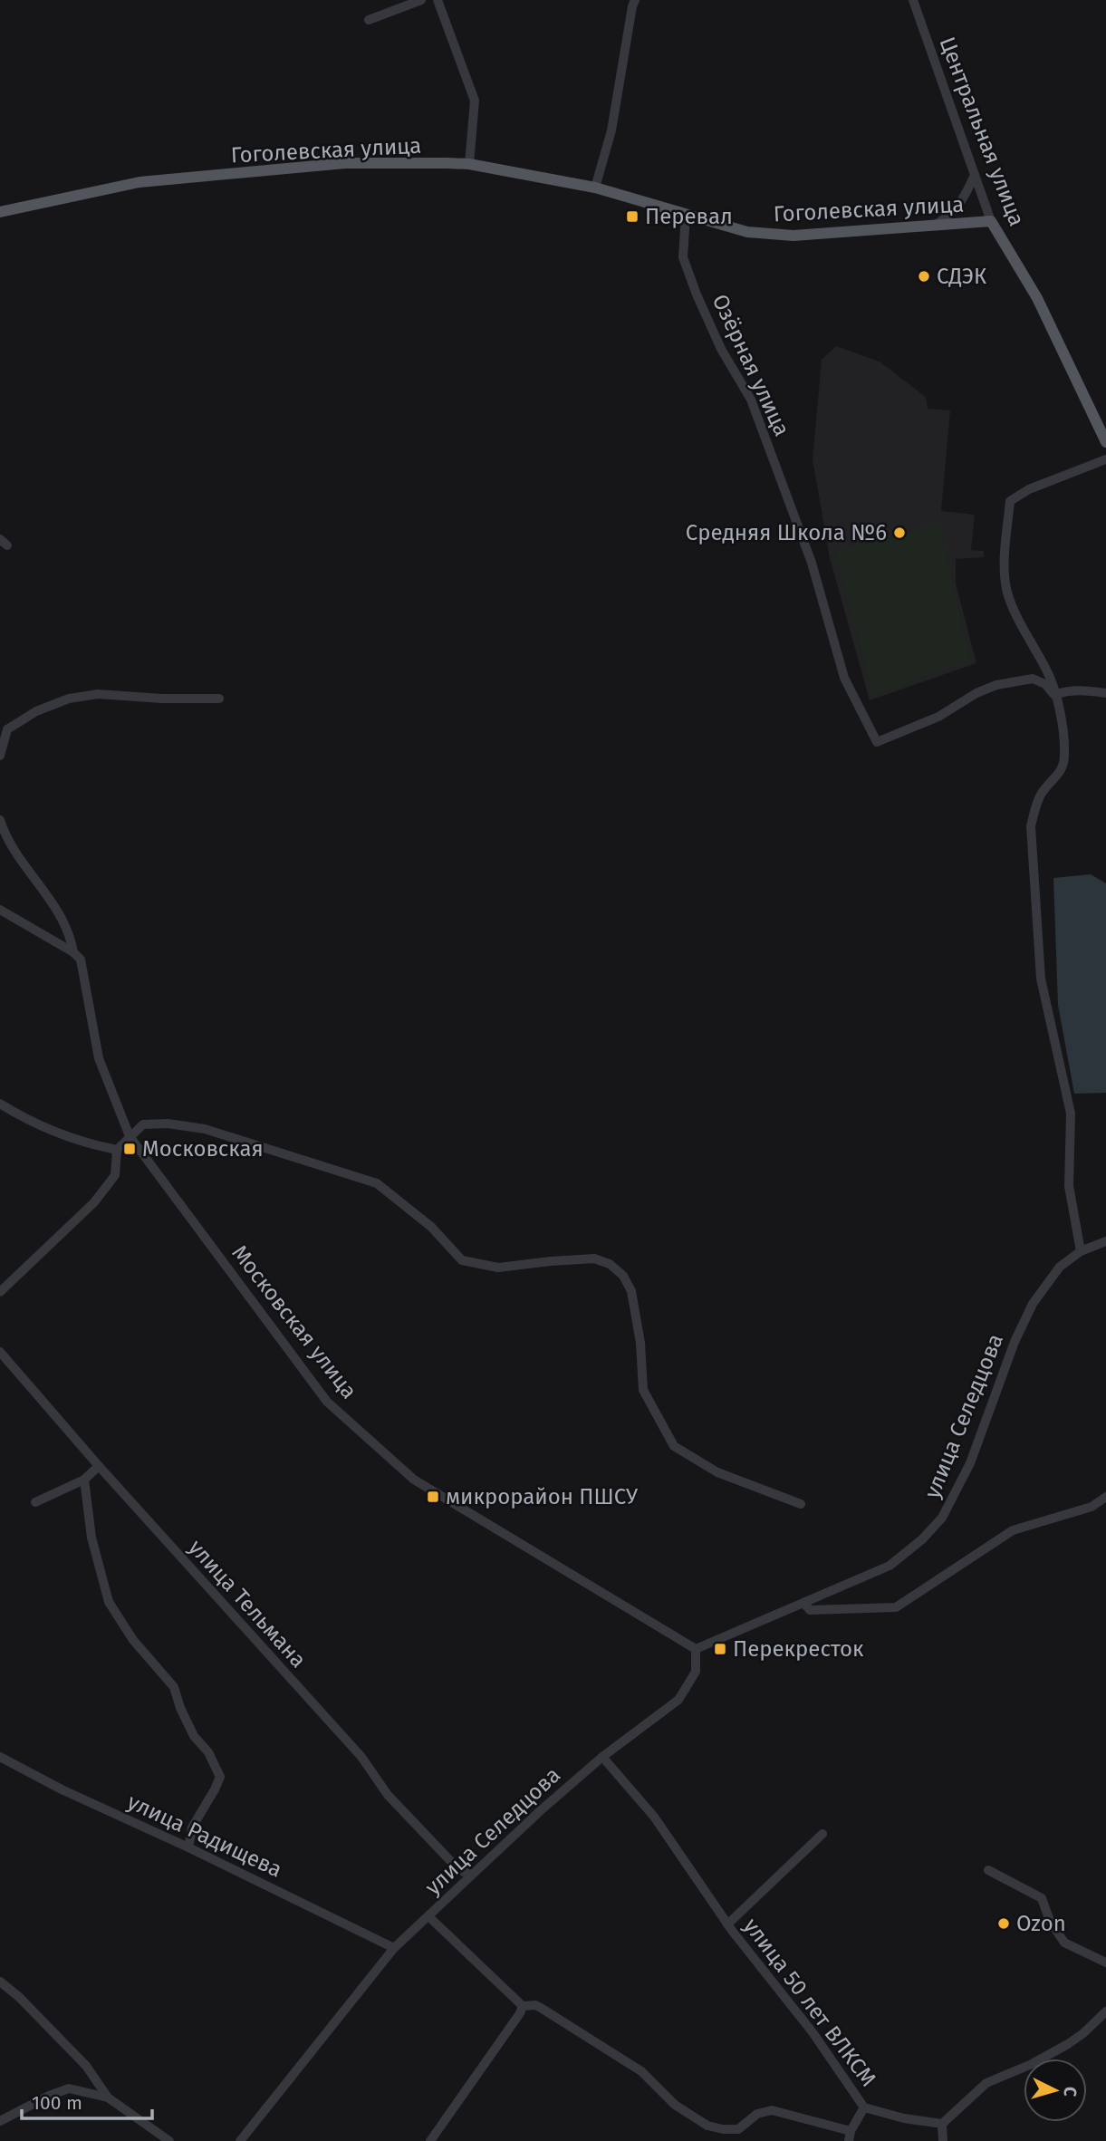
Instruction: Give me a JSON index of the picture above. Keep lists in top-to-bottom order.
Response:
{
  "streets": {
    "main road": ["Центральная улица", "Гоголевская улица"],
    "street": [
      "Озёрная улица",
      "Московская улица",
      "улица Селедцова",
      "улица Тельмана",
      "улица Радищева",
      "улица 50 лет ВЛКСМ"
    ]
  },
  "crossings": [
    ["Центральная улица", "Гоголевская улица"],
    ["Гоголевская улица", "Озёрная улица"],
    ["Московская улица", "улица Селедцова"],
    ["улица Селедцова", "улица Тельмана"],
    ["улица Селедцова", "улица Радищева"],
    ["улица Селедцова", "улица 50 лет ВЛКСМ"]
  ],
  "places": {
    "transit": [
      "Перевал",
      "Московская",
      "микрорайон ПШСУ",
      "Перекресток"
    ],
    "other": ["СДЭК", "Средняя Школа №6", "Ozon"]
  },
  "scale_bar": "100 m",
  "north": "right"
}
